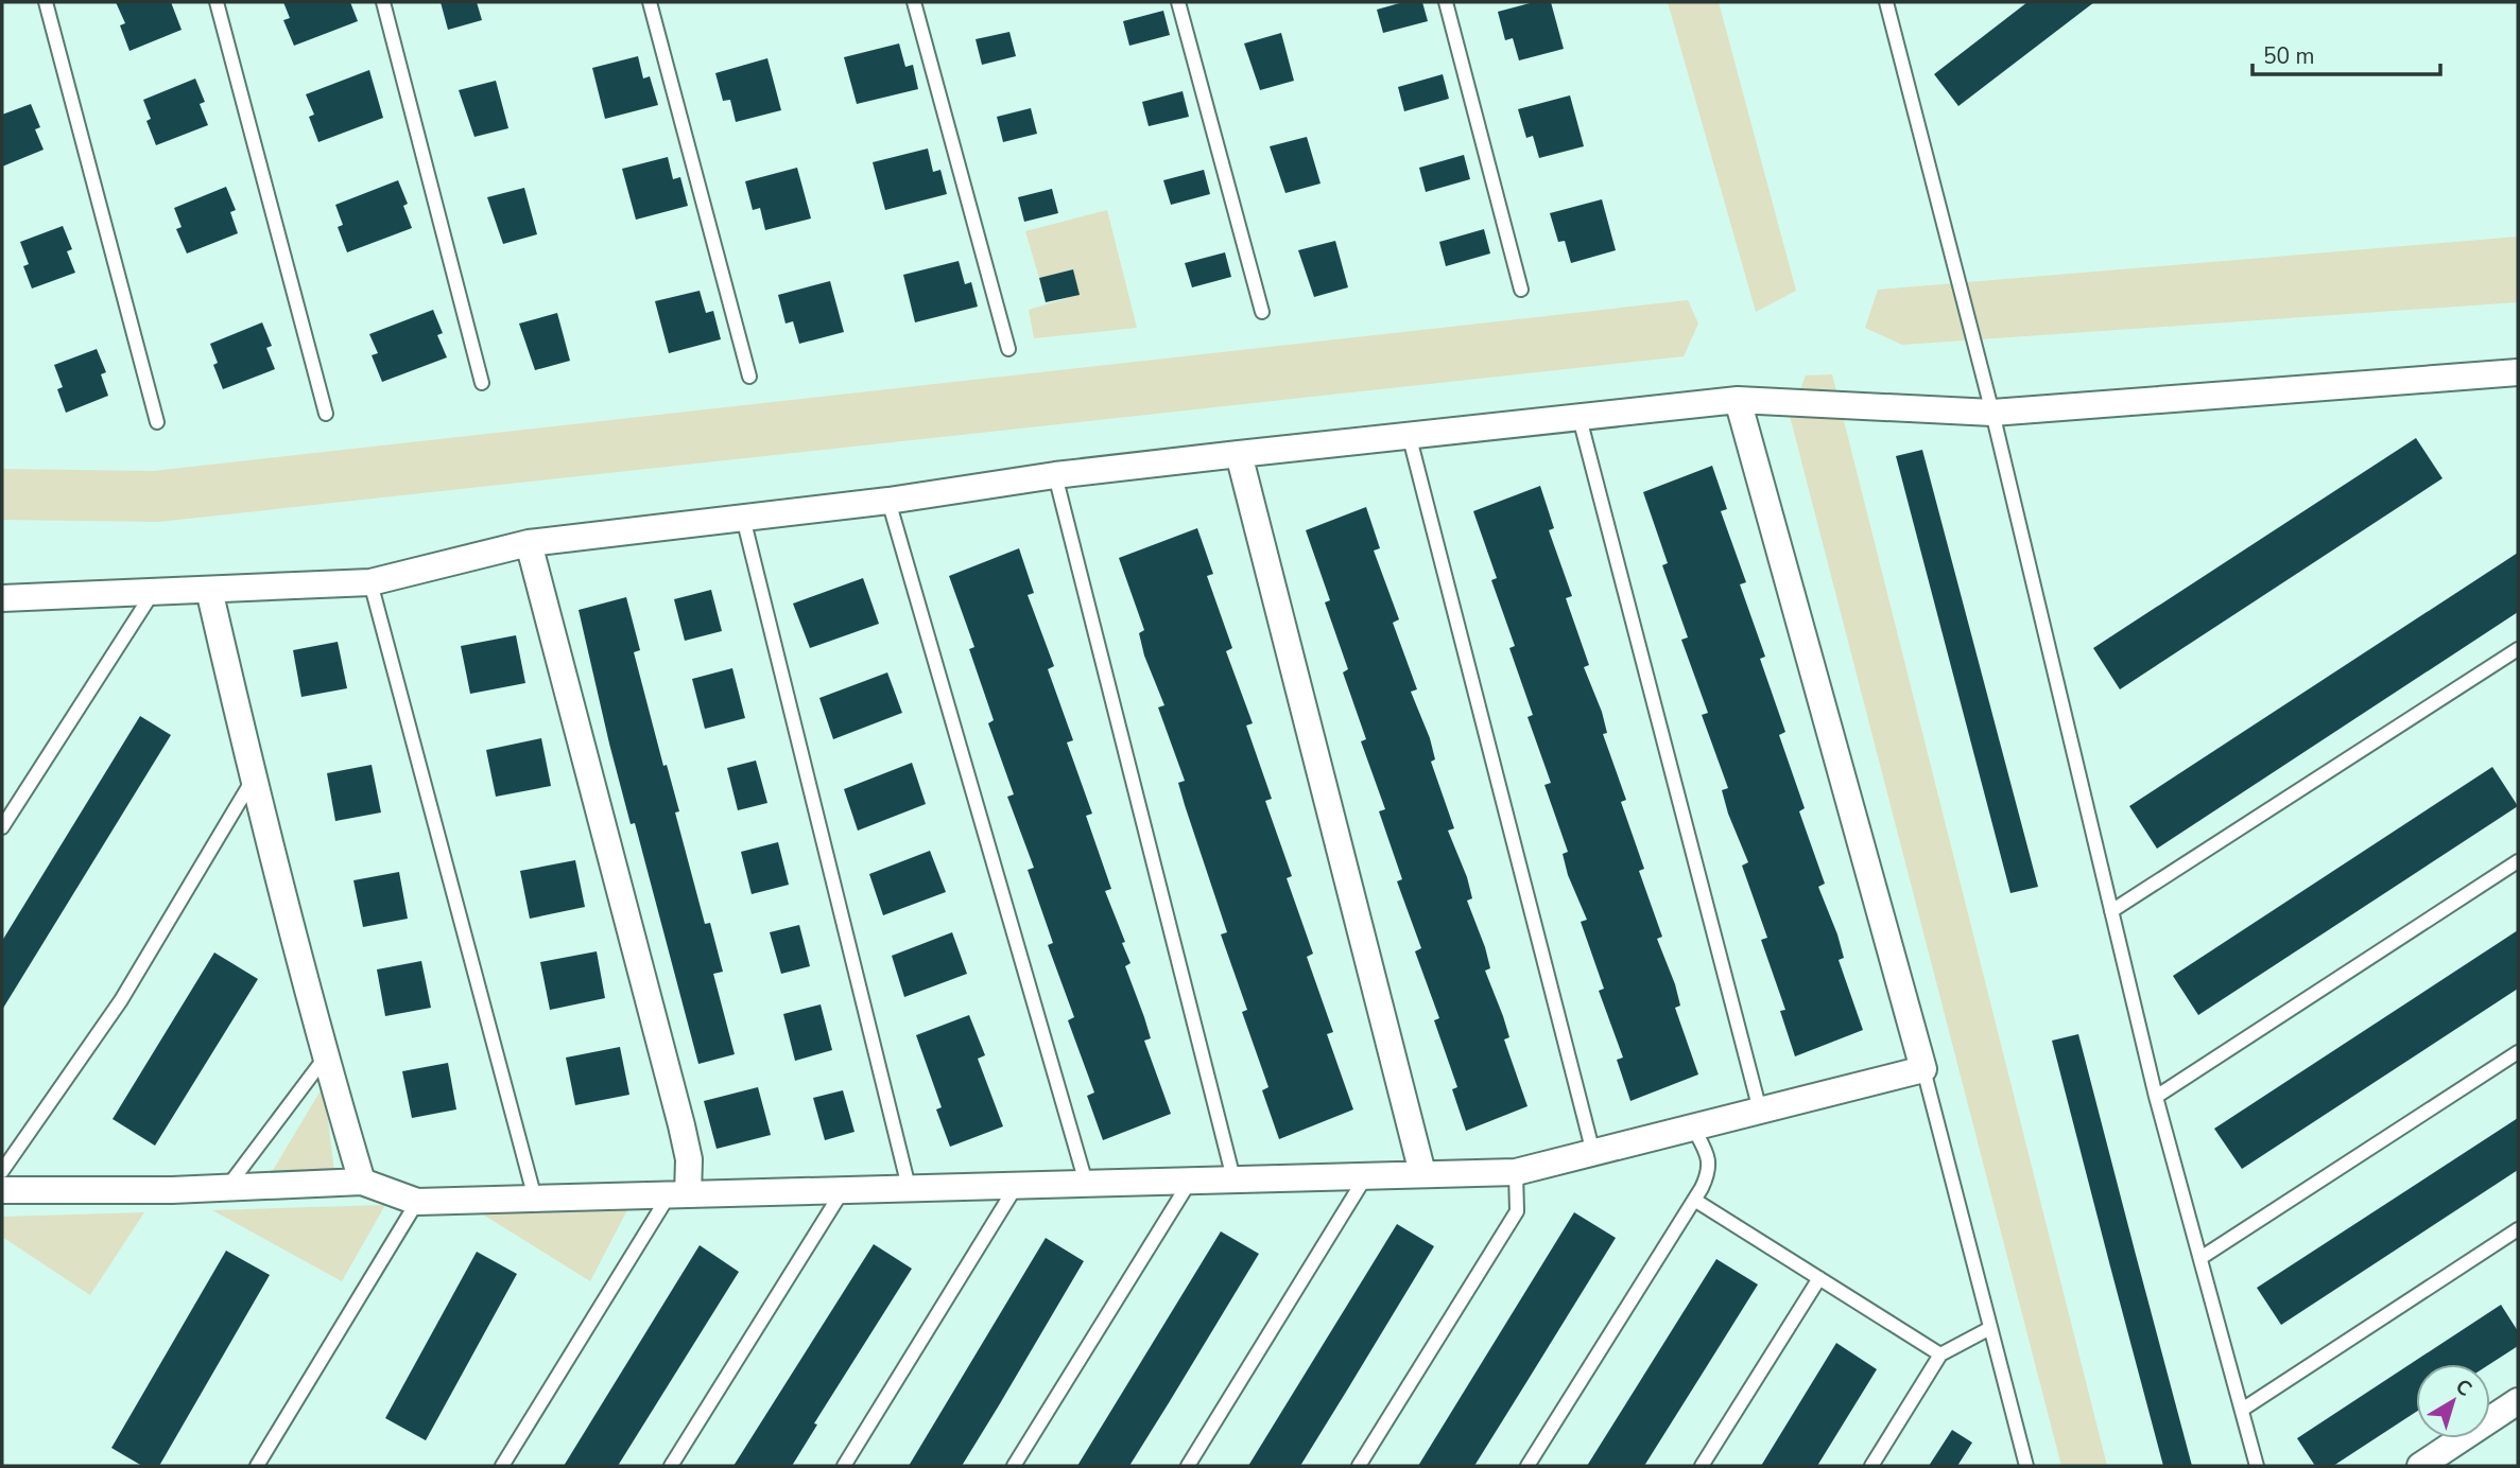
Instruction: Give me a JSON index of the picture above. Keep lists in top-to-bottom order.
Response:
{
  "scale_bar": "50 m",
  "north": "top right"
}
